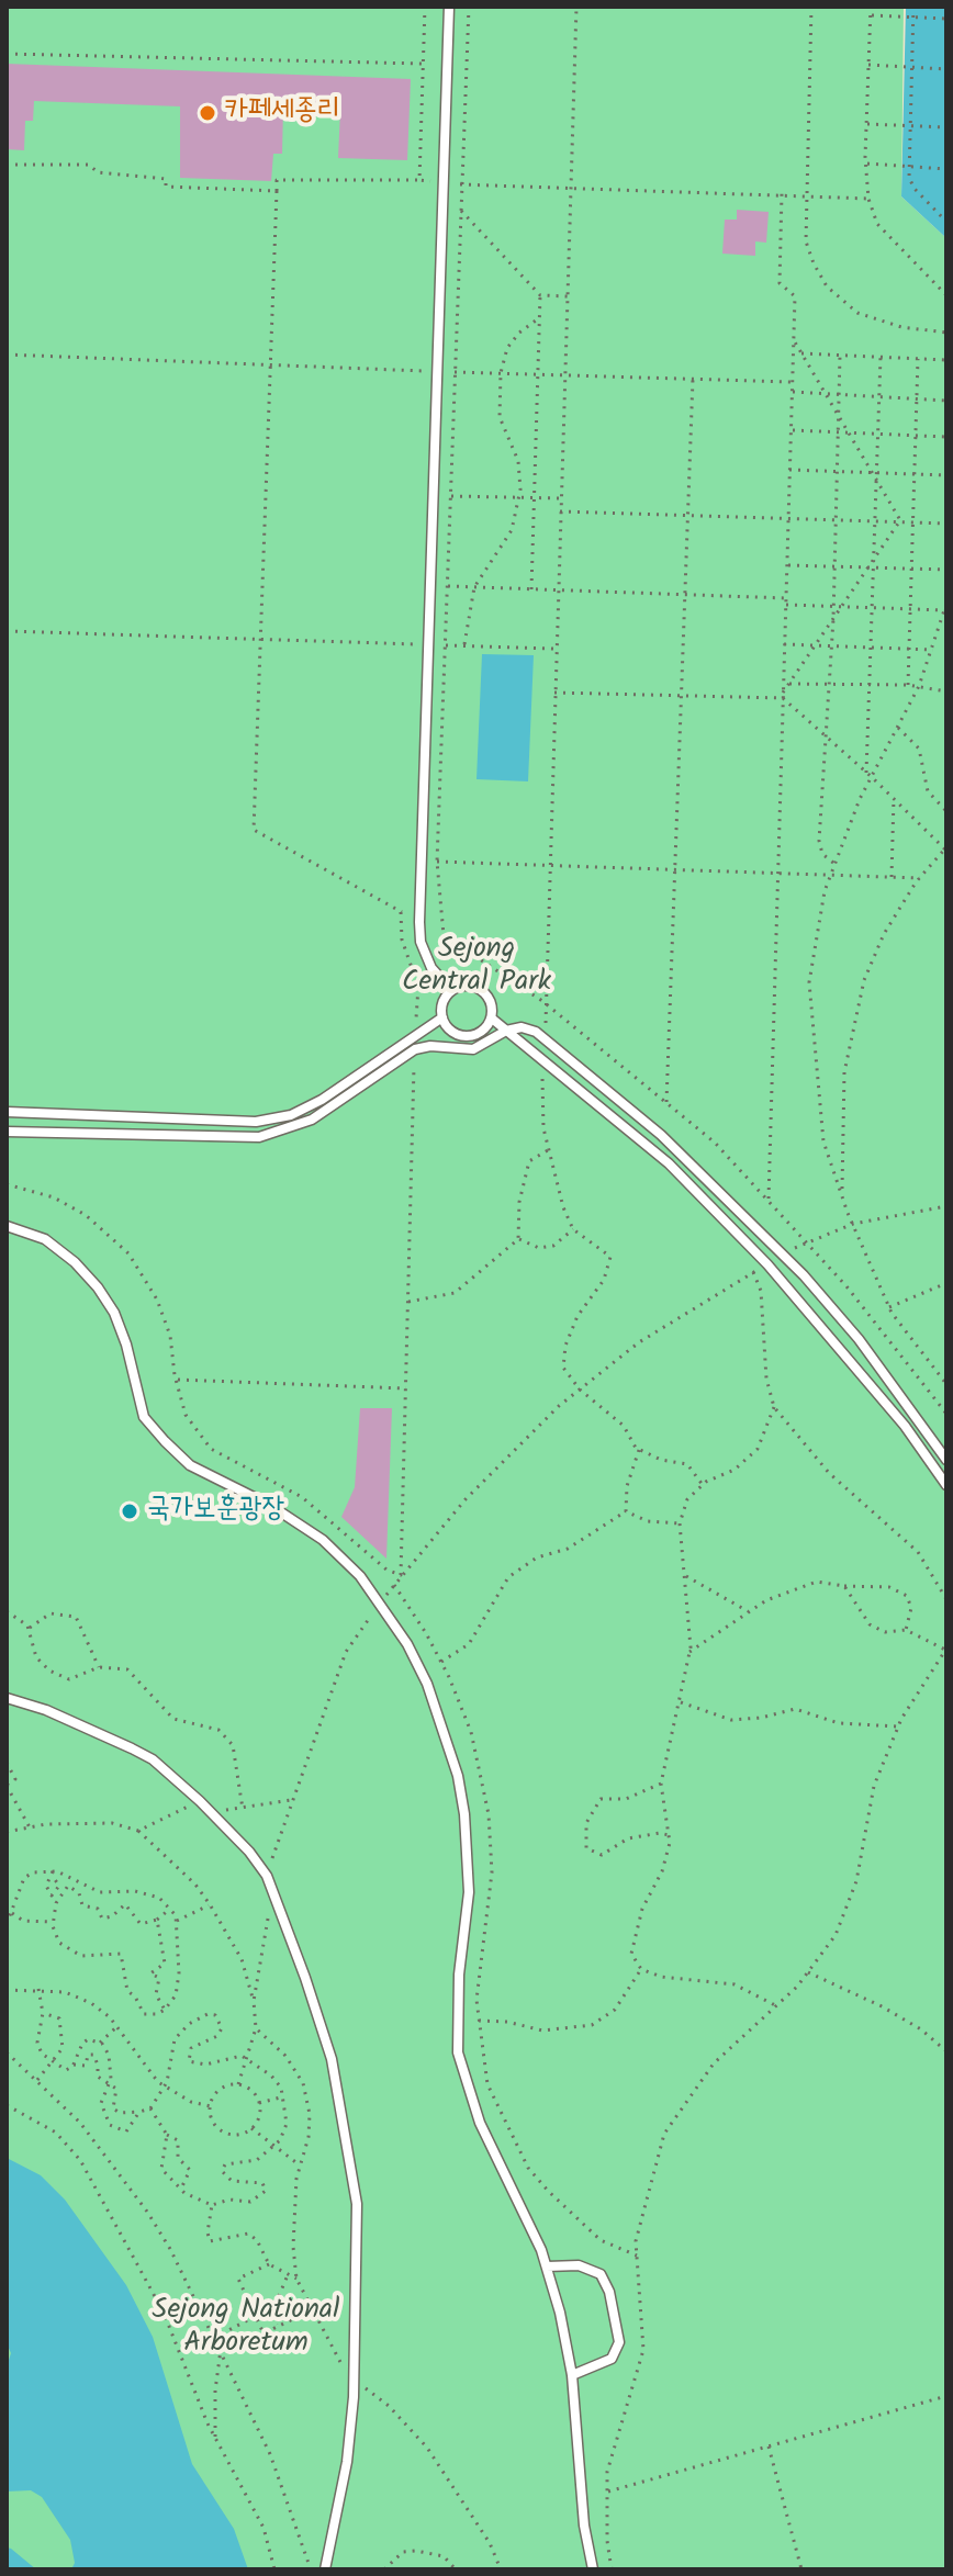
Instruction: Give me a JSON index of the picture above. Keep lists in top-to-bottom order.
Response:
{
  "parks": ["Sejong Central Park", "Sejong National Arboretum"],
  "places": ["카페세종리", "국가보훈광장"]
}
